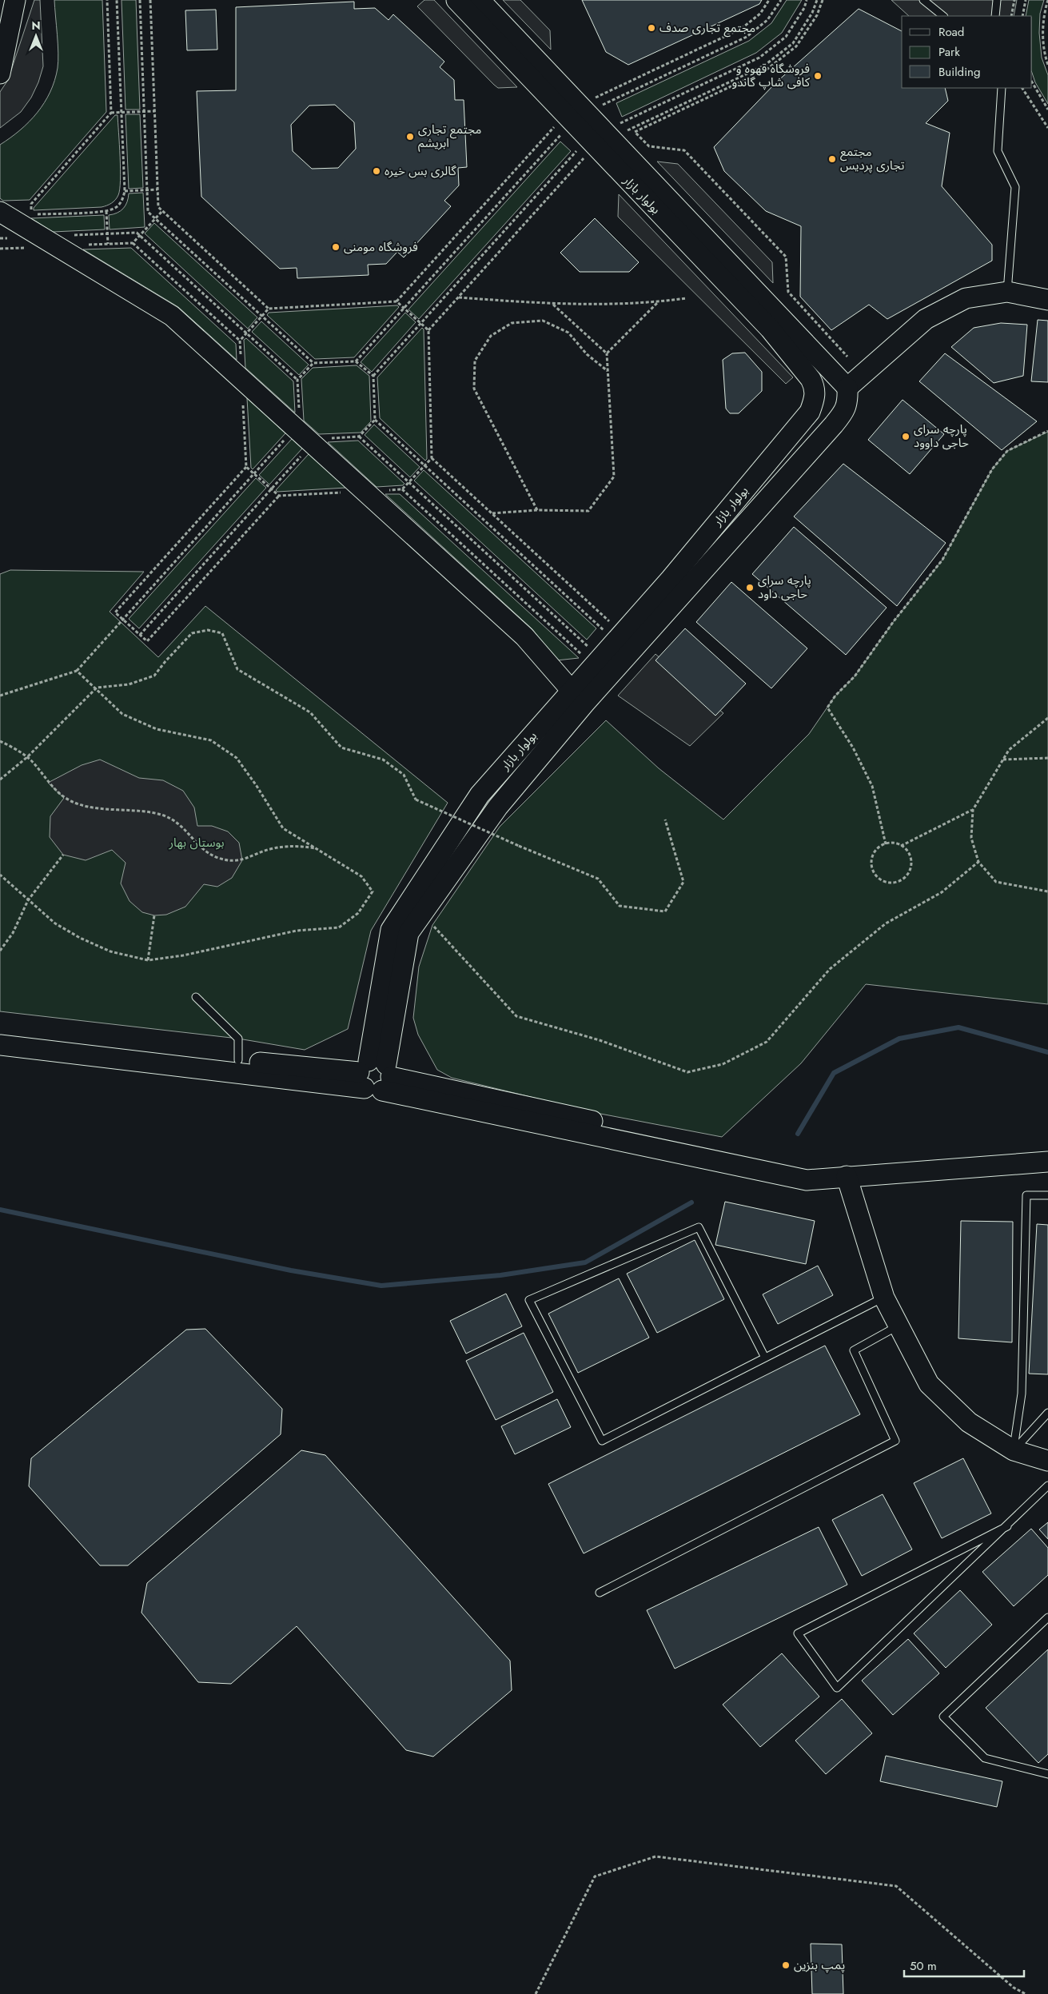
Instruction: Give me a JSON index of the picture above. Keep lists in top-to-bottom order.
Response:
{
  "streets": {
    "street": ["بولوار بازار"]
  },
  "parks": ["بوستان بهار"],
  "places": [
    "مجتمع تجاری صدف",
    "فروشگاه قهوه و کافی شاپ گاندو",
    "مجتمع تجاری ابریشم",
    "مجتمع تجاری پردیس",
    "گالری بس خیره",
    "فروشگاه مومنی",
    "پارچه سرای حاجی داوود",
    "پارچه سرای حاجی داود",
    "پمپ بنزین"
  ],
  "legend": ["Road", "Park", "Building"],
  "scale_bar": "50 m",
  "north": "top"
}
